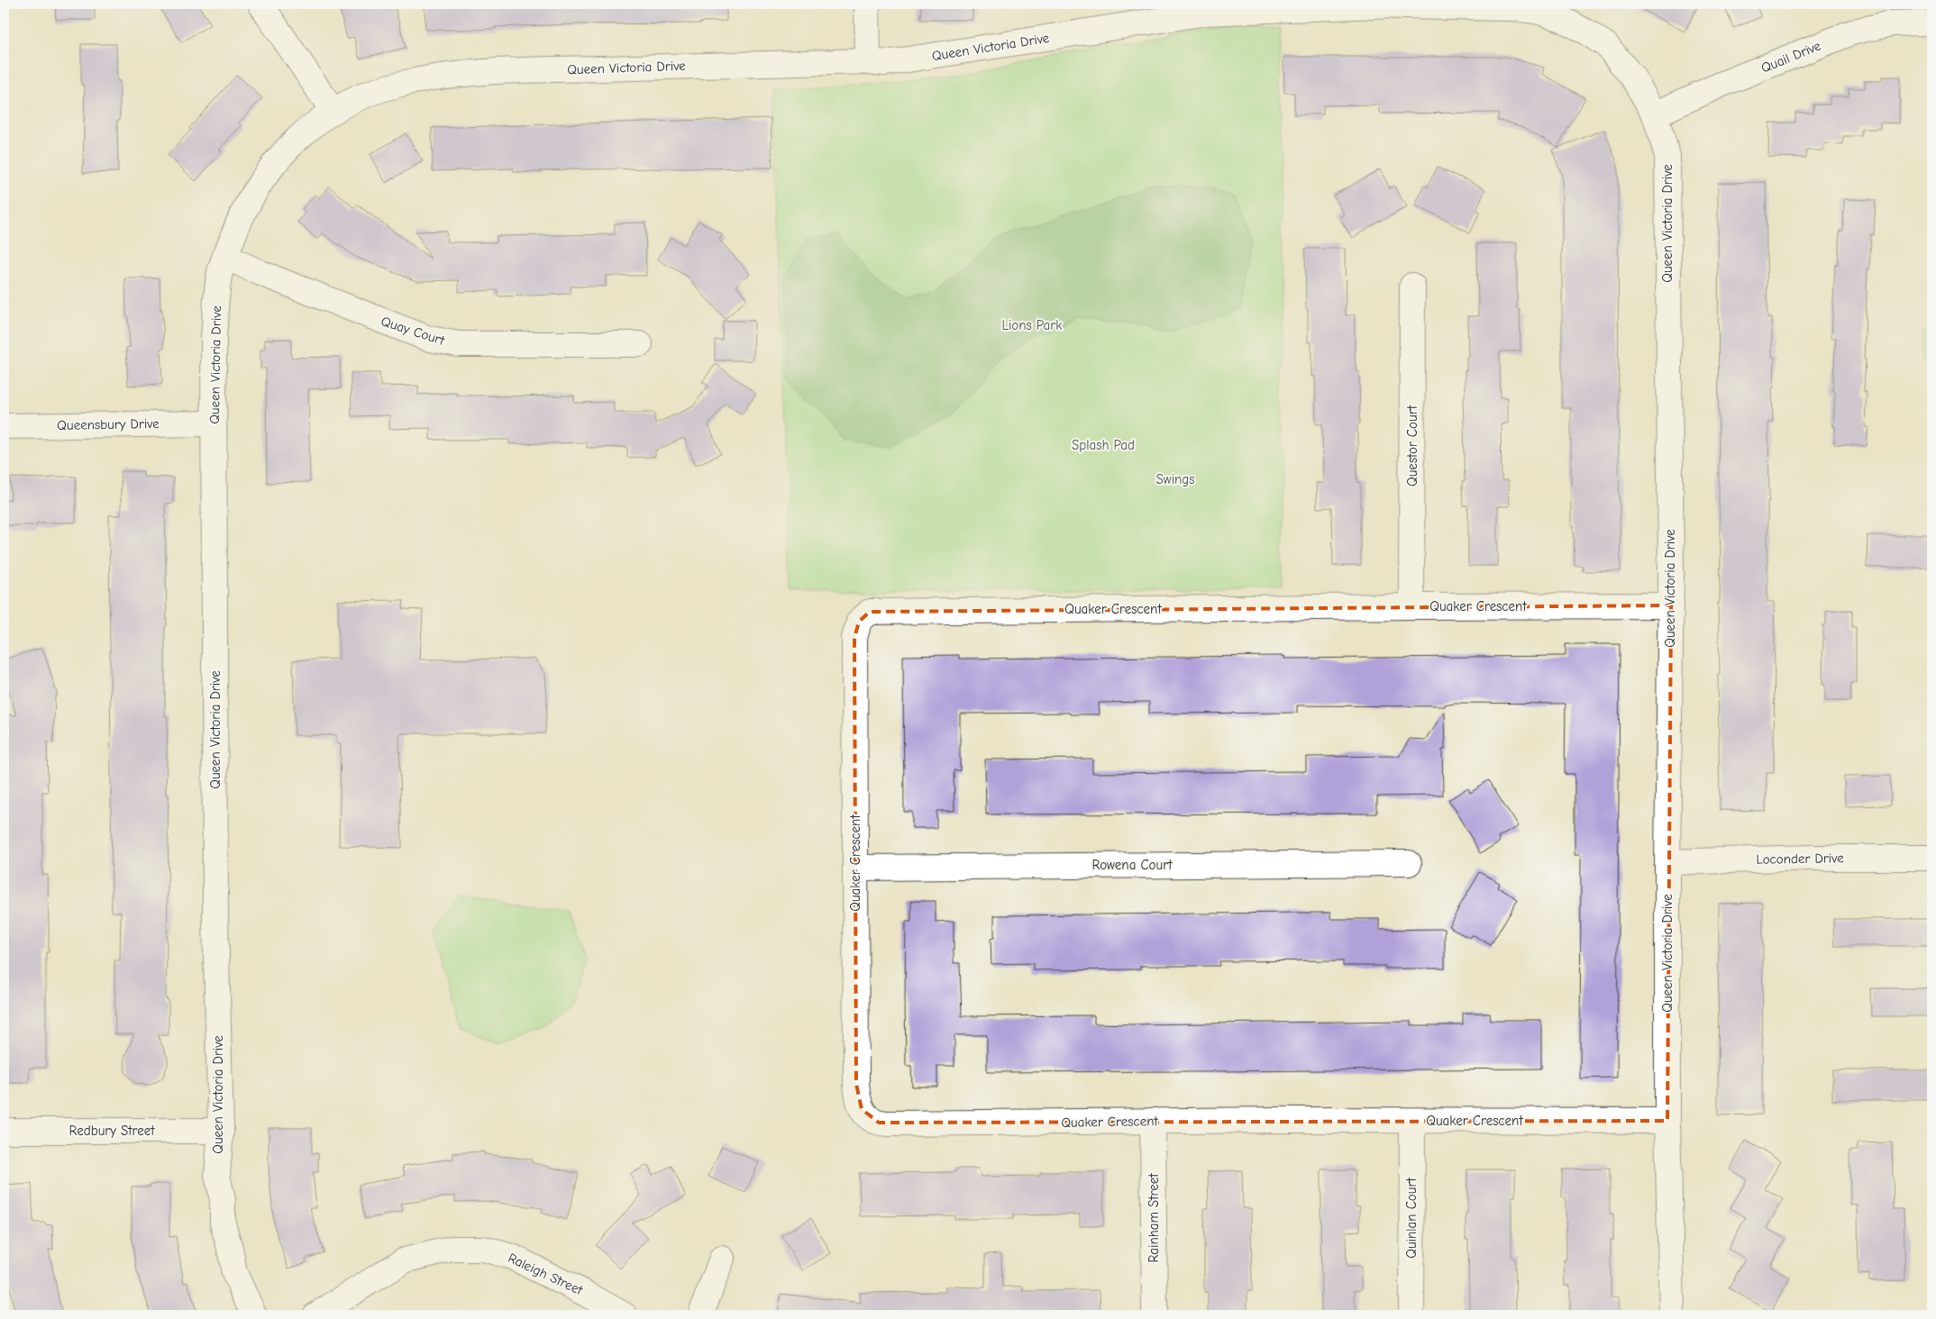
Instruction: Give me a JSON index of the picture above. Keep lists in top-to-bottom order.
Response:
{
  "streets": {
    "street": [
      "Queen Victoria Drive",
      "Quail Drive",
      "Quay Court",
      "Queensbury Drive",
      "Questor Court",
      "Quaker Crescent",
      "Loconder Drive",
      "Rowena Court",
      "Redbury Street",
      "Rainham Street",
      "Quinlan Court",
      "Raleigh Street"
    ]
  },
  "crossings": [
    ["Queen Victoria Drive", "Quail Drive"],
    ["Queen Victoria Drive", "Quay Court"],
    ["Queen Victoria Drive", "Queensbury Drive"],
    ["Queen Victoria Drive", "Quaker Crescent"],
    ["Queen Victoria Drive", "Loconder Drive"],
    ["Queen Victoria Drive", "Redbury Street"],
    ["Questor Court", "Quaker Crescent"],
    ["Quaker Crescent", "Rowena Court"],
    ["Quaker Crescent", "Rainham Street"],
    ["Quaker Crescent", "Quinlan Court"]
  ],
  "parks": ["Lions Park", "Splash Pad", "Swings"]
}
